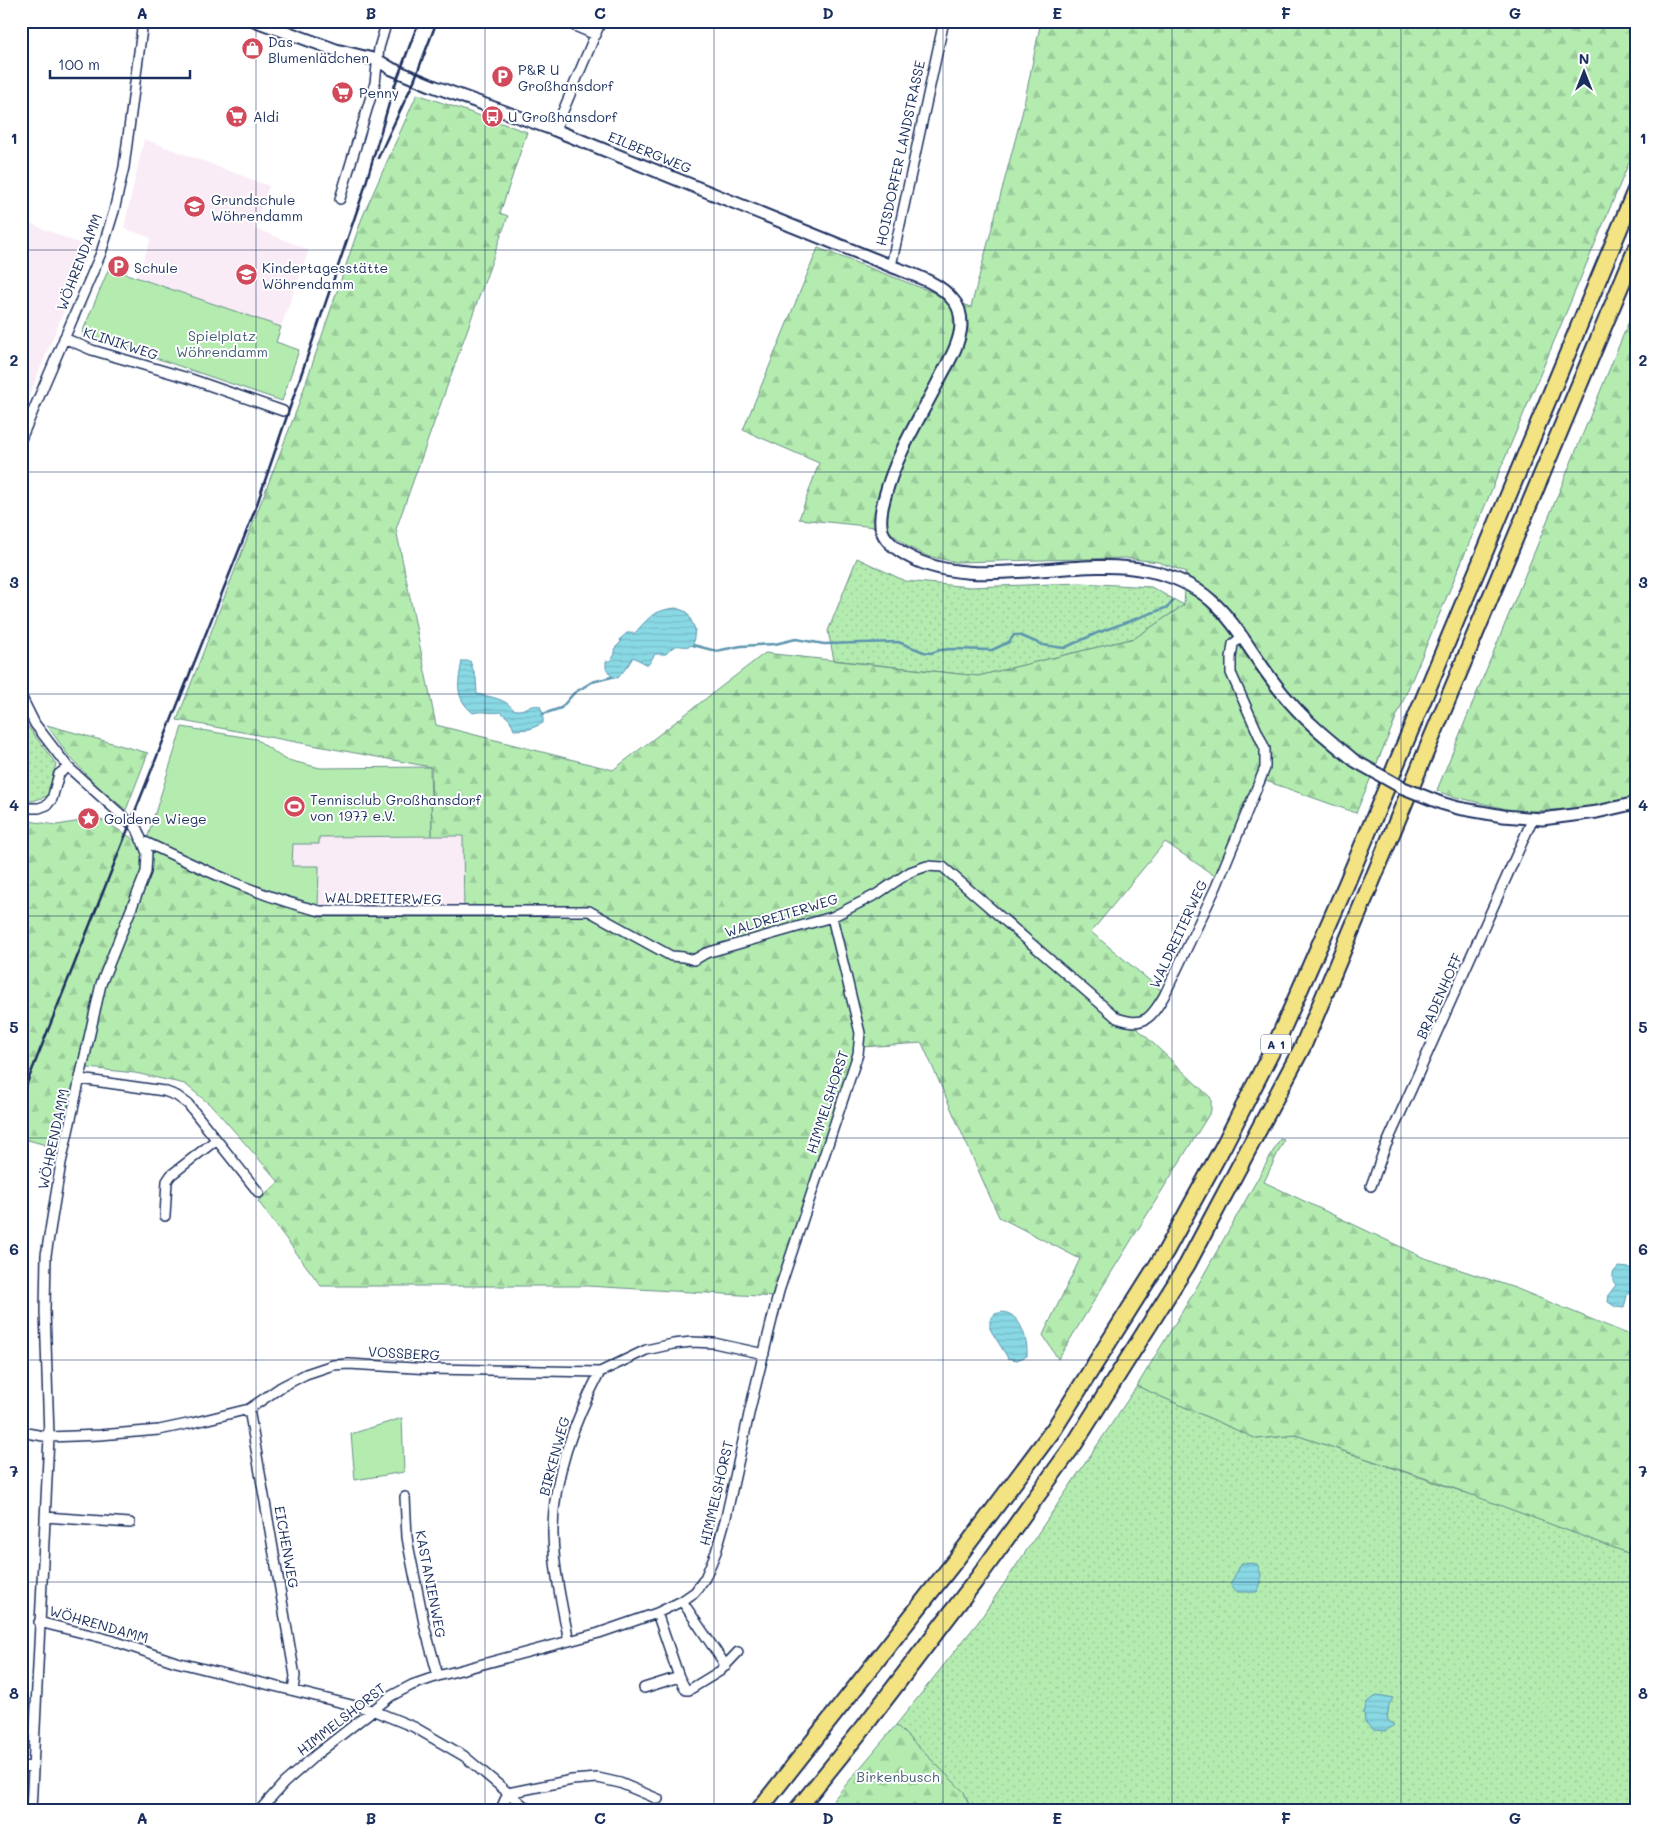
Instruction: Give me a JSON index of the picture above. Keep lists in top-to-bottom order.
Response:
{
  "streets": {
    "highway": ["A 1"],
    "main road": ["EILBERGWEG", "HOISDORFER LANDSTRASSE"],
    "street": [
      "WÖHRENDAMM",
      "KLINIKWEG",
      "WALDREITERWEG",
      "BRADENHOFF",
      "HIMMELSHORST",
      "VOSSBERG",
      "BIRKENWEG",
      "EICHENWEG",
      "KASTANIENWEG"
    ]
  },
  "crossings": [
    ["EILBERGWEG", "HOISDORFER LANDSTRASSE"],
    ["HOISDORFER LANDSTRASSE", "WALDREITERWEG"],
    ["HOISDORFER LANDSTRASSE", "BRADENHOFF"],
    ["WÖHRENDAMM", "KLINIKWEG"],
    ["WÖHRENDAMM", "WALDREITERWEG"],
    ["WÖHRENDAMM", "HIMMELSHORST"],
    ["WÖHRENDAMM", "VOSSBERG"],
    ["WÖHRENDAMM", "EICHENWEG"],
    ["WALDREITERWEG", "HIMMELSHORST"],
    ["HIMMELSHORST", "VOSSBERG"],
    ["HIMMELSHORST", "BIRKENWEG"],
    ["HIMMELSHORST", "KASTANIENWEG"],
    ["VOSSBERG", "BIRKENWEG"],
    ["VOSSBERG", "EICHENWEG"]
  ],
  "parks": ["Spielplatz Wöhrendamm", "Birkenbusch"],
  "places": {
    "shop": ["Das Blumenlädchen"],
    "parking": ["P&R U Großhansdorf", "Schule"],
    "supermarket": ["Penny", "Aldi"],
    "bus stop": ["U Großhansdorf"],
    "school or university": ["Grundschule Wöhrendamm", "Kindertagesstätte Wöhrendamm"],
    "sports": ["Tennisclub Großhansdorf von 1977 e.V."],
    "place": ["Goldene Wiege"]
  },
  "scale_bar": "100 m",
  "north": "top",
  "grid": {
    "columns": [
      "A",
      "B",
      "C",
      "D",
      "E",
      "F",
      "G"
    ],
    "rows": [
      "1",
      "2",
      "3",
      "4",
      "5",
      "6",
      "7",
      "8"
    ]
  }
}
